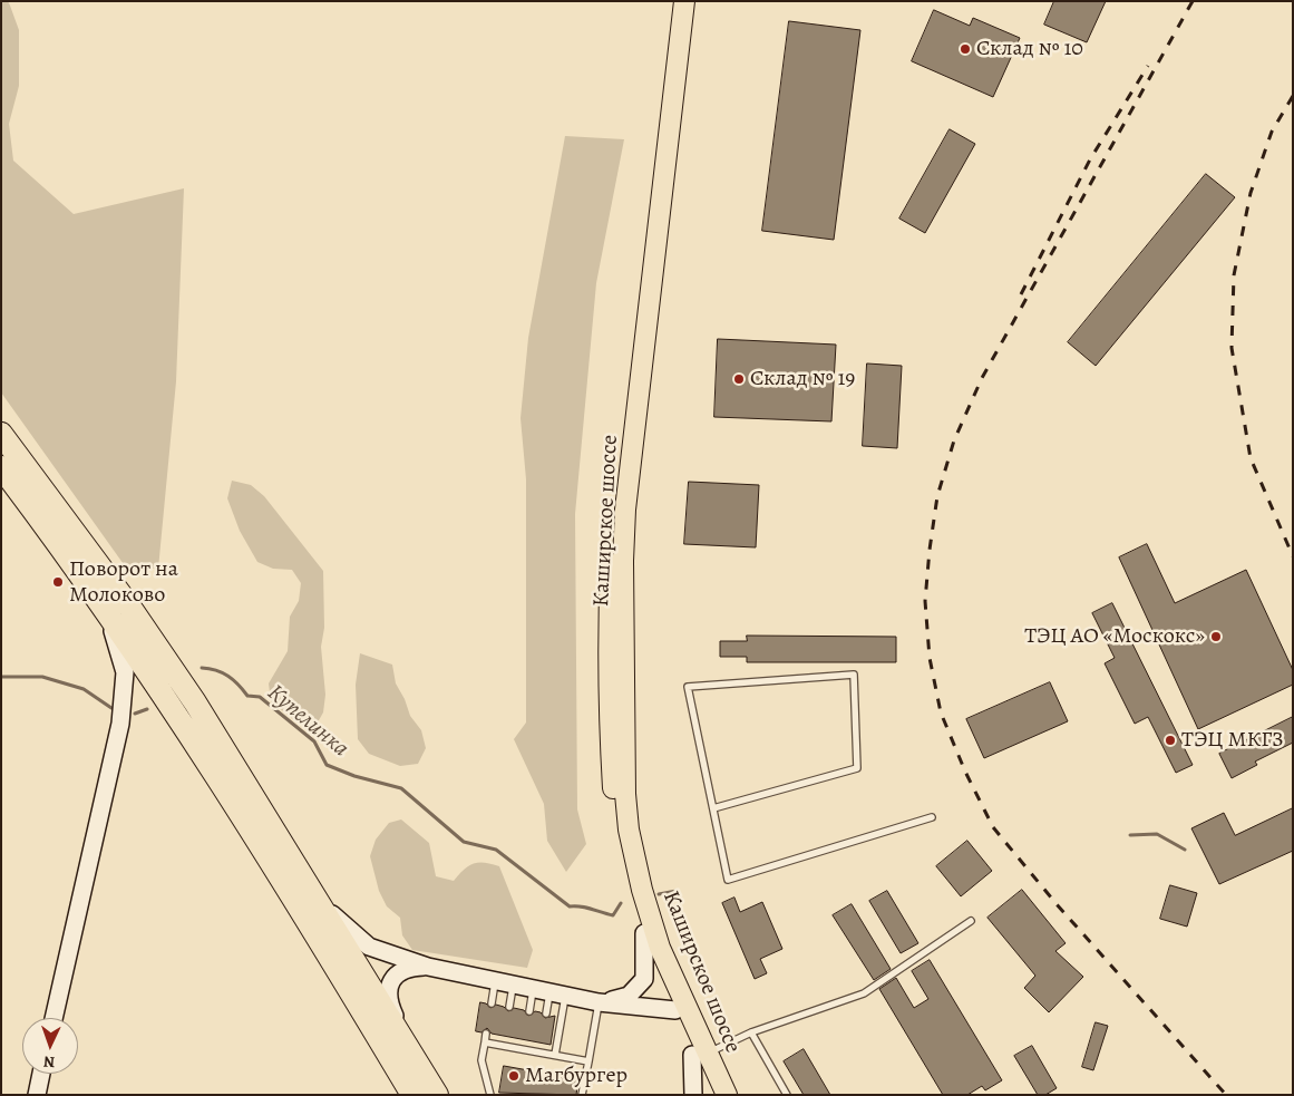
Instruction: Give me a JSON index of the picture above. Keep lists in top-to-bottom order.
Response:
{
  "streets": {
    "main road": ["Каширское шоссе"]
  },
  "water": ["Купелинка"],
  "places": [
    "Склад № 10",
    "Склад № 19",
    "Поворот на Молоково",
    "ТЭЦ АО «Москокс»",
    "ТЭЦ МКГЗ",
    "Магбургер"
  ],
  "north": "bottom"
}
